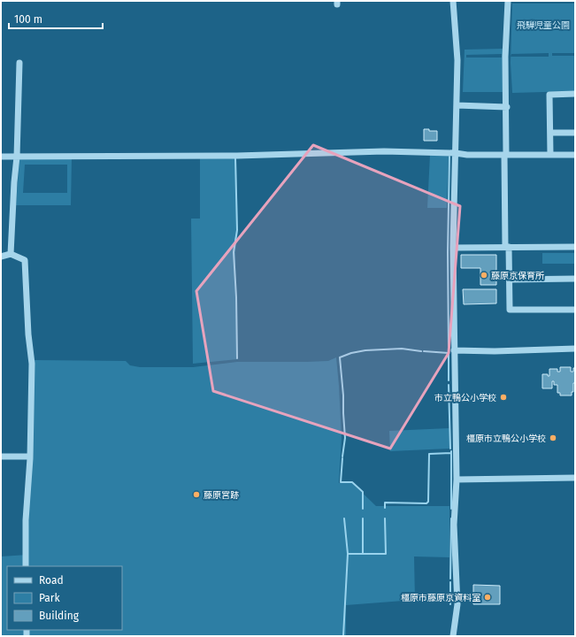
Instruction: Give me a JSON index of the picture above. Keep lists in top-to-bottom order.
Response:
{
  "parks": ["飛騨児童公園"],
  "places": [
    "藤原京保育所",
    "市立鴨公小学校",
    "橿原市立鴨公小学校",
    "藤原宮跡",
    "橿原市藤原京資料室"
  ],
  "legend": ["Road", "Park", "Building"],
  "scale_bar": "100 m"
}
